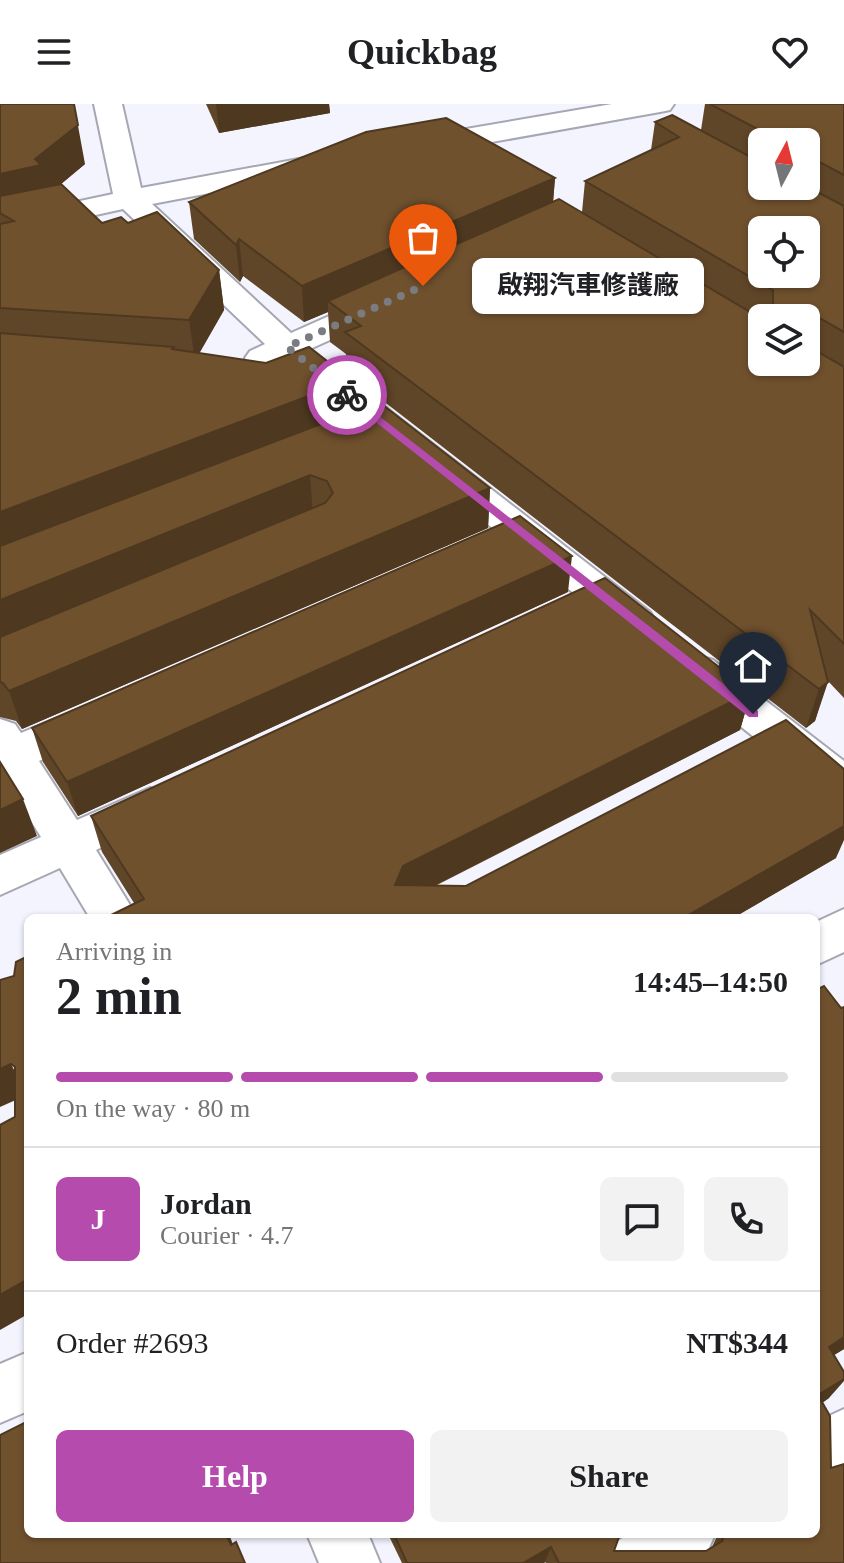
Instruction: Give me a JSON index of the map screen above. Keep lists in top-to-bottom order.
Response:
{
  "places": ["啟翔汽車修護廠"],
  "north": "top",
  "page": {
    "header": "Quickbag",
    "bubble": "啟翔汽車修護廠",
    "heading": ["2 min", "Arriving in", "14:45–14:50"],
    "panel": [
      "Jordan",
      "Courier · 4.7",
      "Order #2693",
      "NT$344"
    ],
    "bar": "On the way · 80 m",
    "round": "J",
    "buttons": ["Help", "Share"]
  }
}
